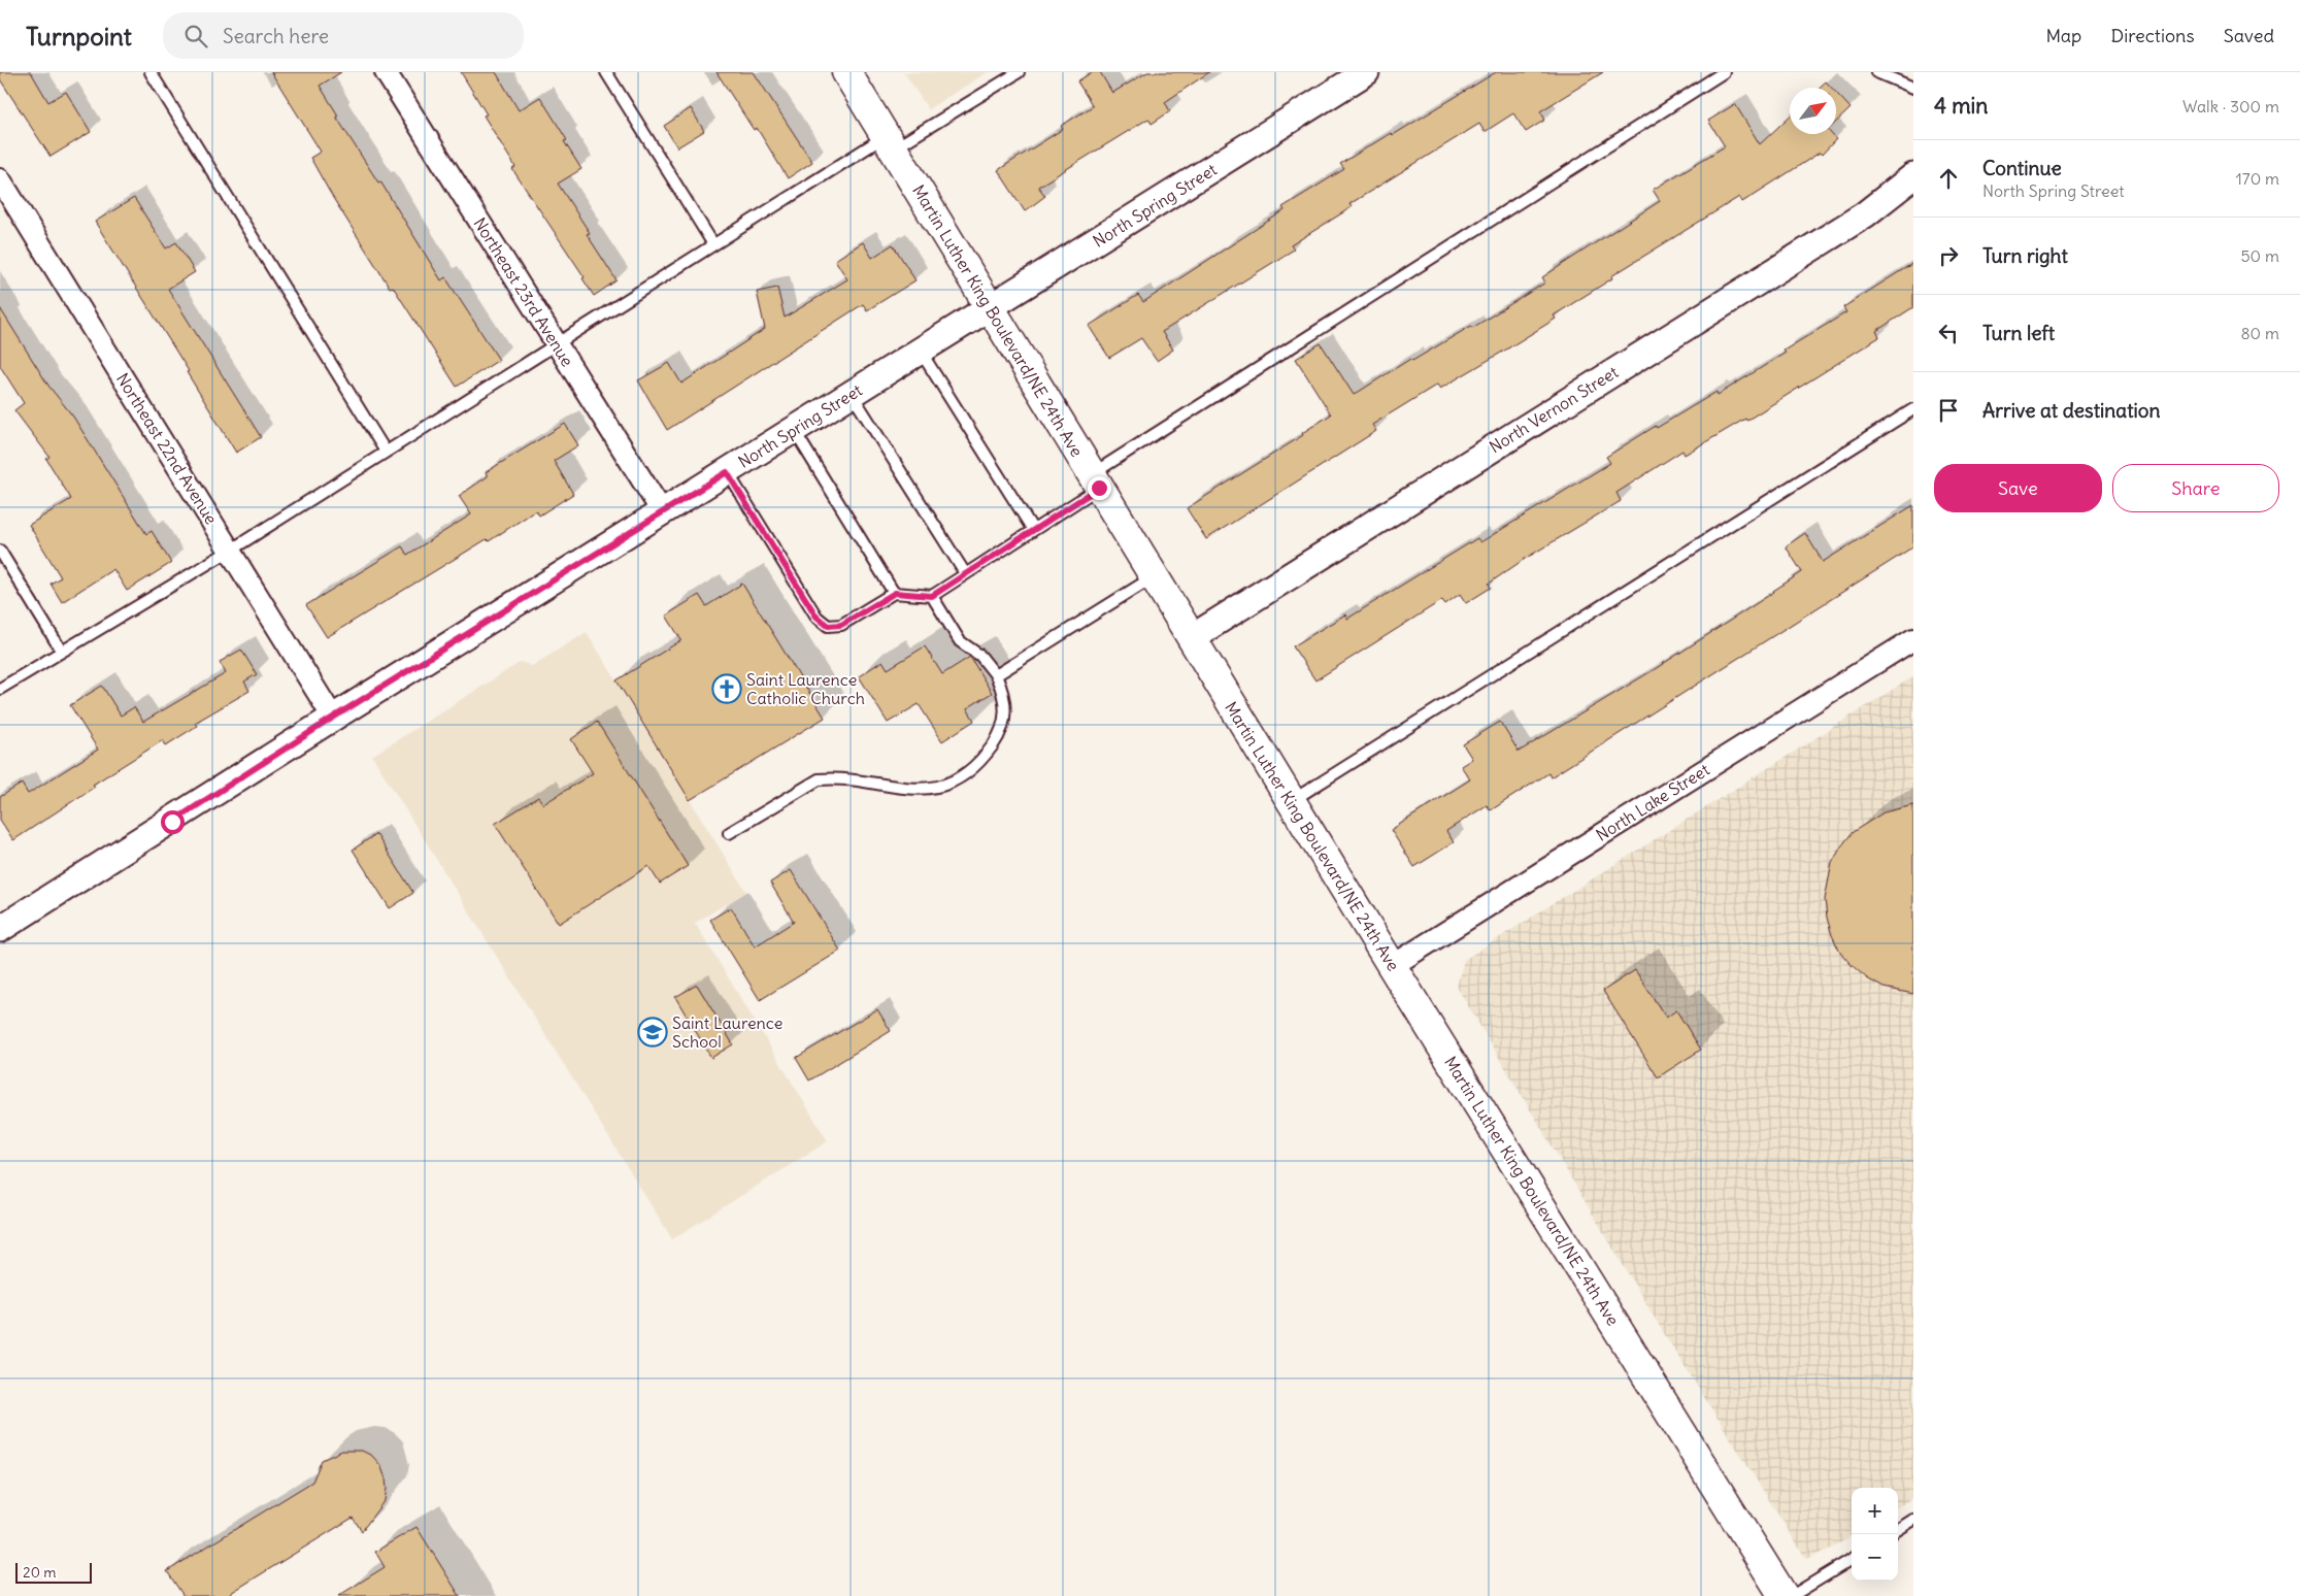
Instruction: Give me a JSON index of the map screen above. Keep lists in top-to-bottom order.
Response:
{
  "streets": {
    "main road": ["Martin Luther King Boulevard/NE 24th Ave"],
    "street": [
      "North Spring Street",
      "Northeast 23rd Avenue",
      "North Vernon Street",
      "Northeast 22nd Avenue",
      "North Lake Street"
    ]
  },
  "crossings": [
    ["North Spring Street", "Northeast 23rd Avenue"],
    ["North Spring Street", "Martin Luther King Boulevard/NE 24th Ave"],
    ["North Spring Street", "Northeast 22nd Avenue"],
    ["Martin Luther King Boulevard/NE 24th Ave", "North Vernon Street"],
    ["Martin Luther King Boulevard/NE 24th Ave", "North Lake Street"]
  ],
  "places": {
    "church": ["Saint Laurence Catholic Church"],
    "school or university": ["Saint Laurence School"]
  },
  "scale_bar": "20 m",
  "north": "top right",
  "page": {
    "header": "Turnpoint",
    "search": "Search here",
    "nav": ["Map", "Directions", "Saved"],
    "heading": ["4 min", "Walk · 300 m"],
    "list": [
      ["Continue", "North Spring Street", "170 m"],
      ["Turn right", "50 m"],
      ["Turn left", "80 m"],
      "Arrive at destination"
    ],
    "buttons": ["Save", "Share"],
    "map_buttons": ["+", "−"],
    "scale": "20 m"
  }
}
